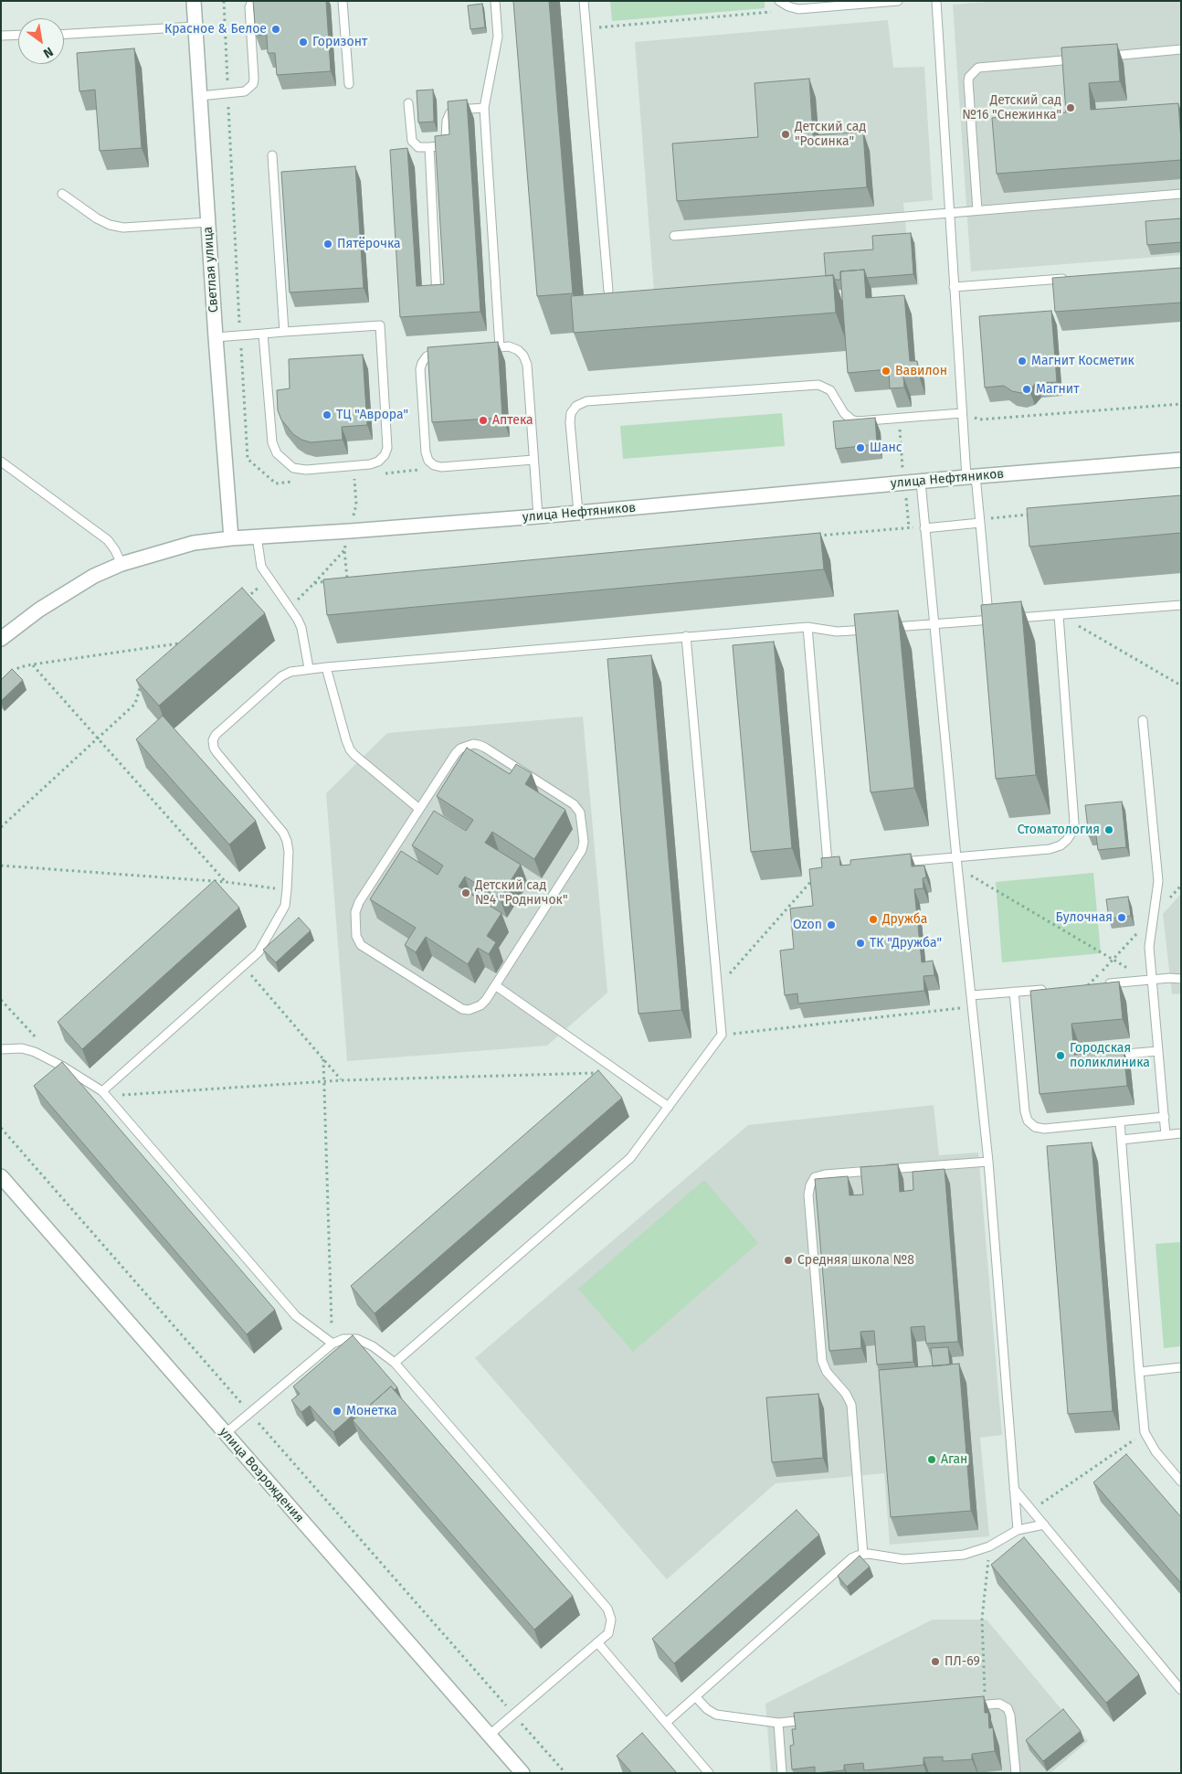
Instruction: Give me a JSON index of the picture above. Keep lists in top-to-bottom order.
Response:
{
  "streets": {
    "street": ["Светлая улица", "улица Нефтяников", "улица Возрождения"]
  },
  "crossings": [
    ["Светлая улица", "улица Нефтяников"]
  ],
  "places": [
    "Красное & Белое",
    "Горизонт",
    "Детский сад №16 \"Снежинка\"",
    "Детский сад \"Росинка\"",
    "Пятёрочка",
    "Магнит Косметик",
    "Вавилон",
    "Магнит",
    "ТЦ \"Аврора\"",
    "Аптека",
    "Шанс",
    "Стоматология",
    "Детский сад №4 \"Родничок\"",
    "Булочная",
    "Дружба",
    "Ozon",
    "ТК \"Дружба\"",
    "Городская поликлиника",
    "Средняя школа №8",
    "Монетка",
    "Аган",
    "ПЛ-69"
  ],
  "north": "bottom right"
}
